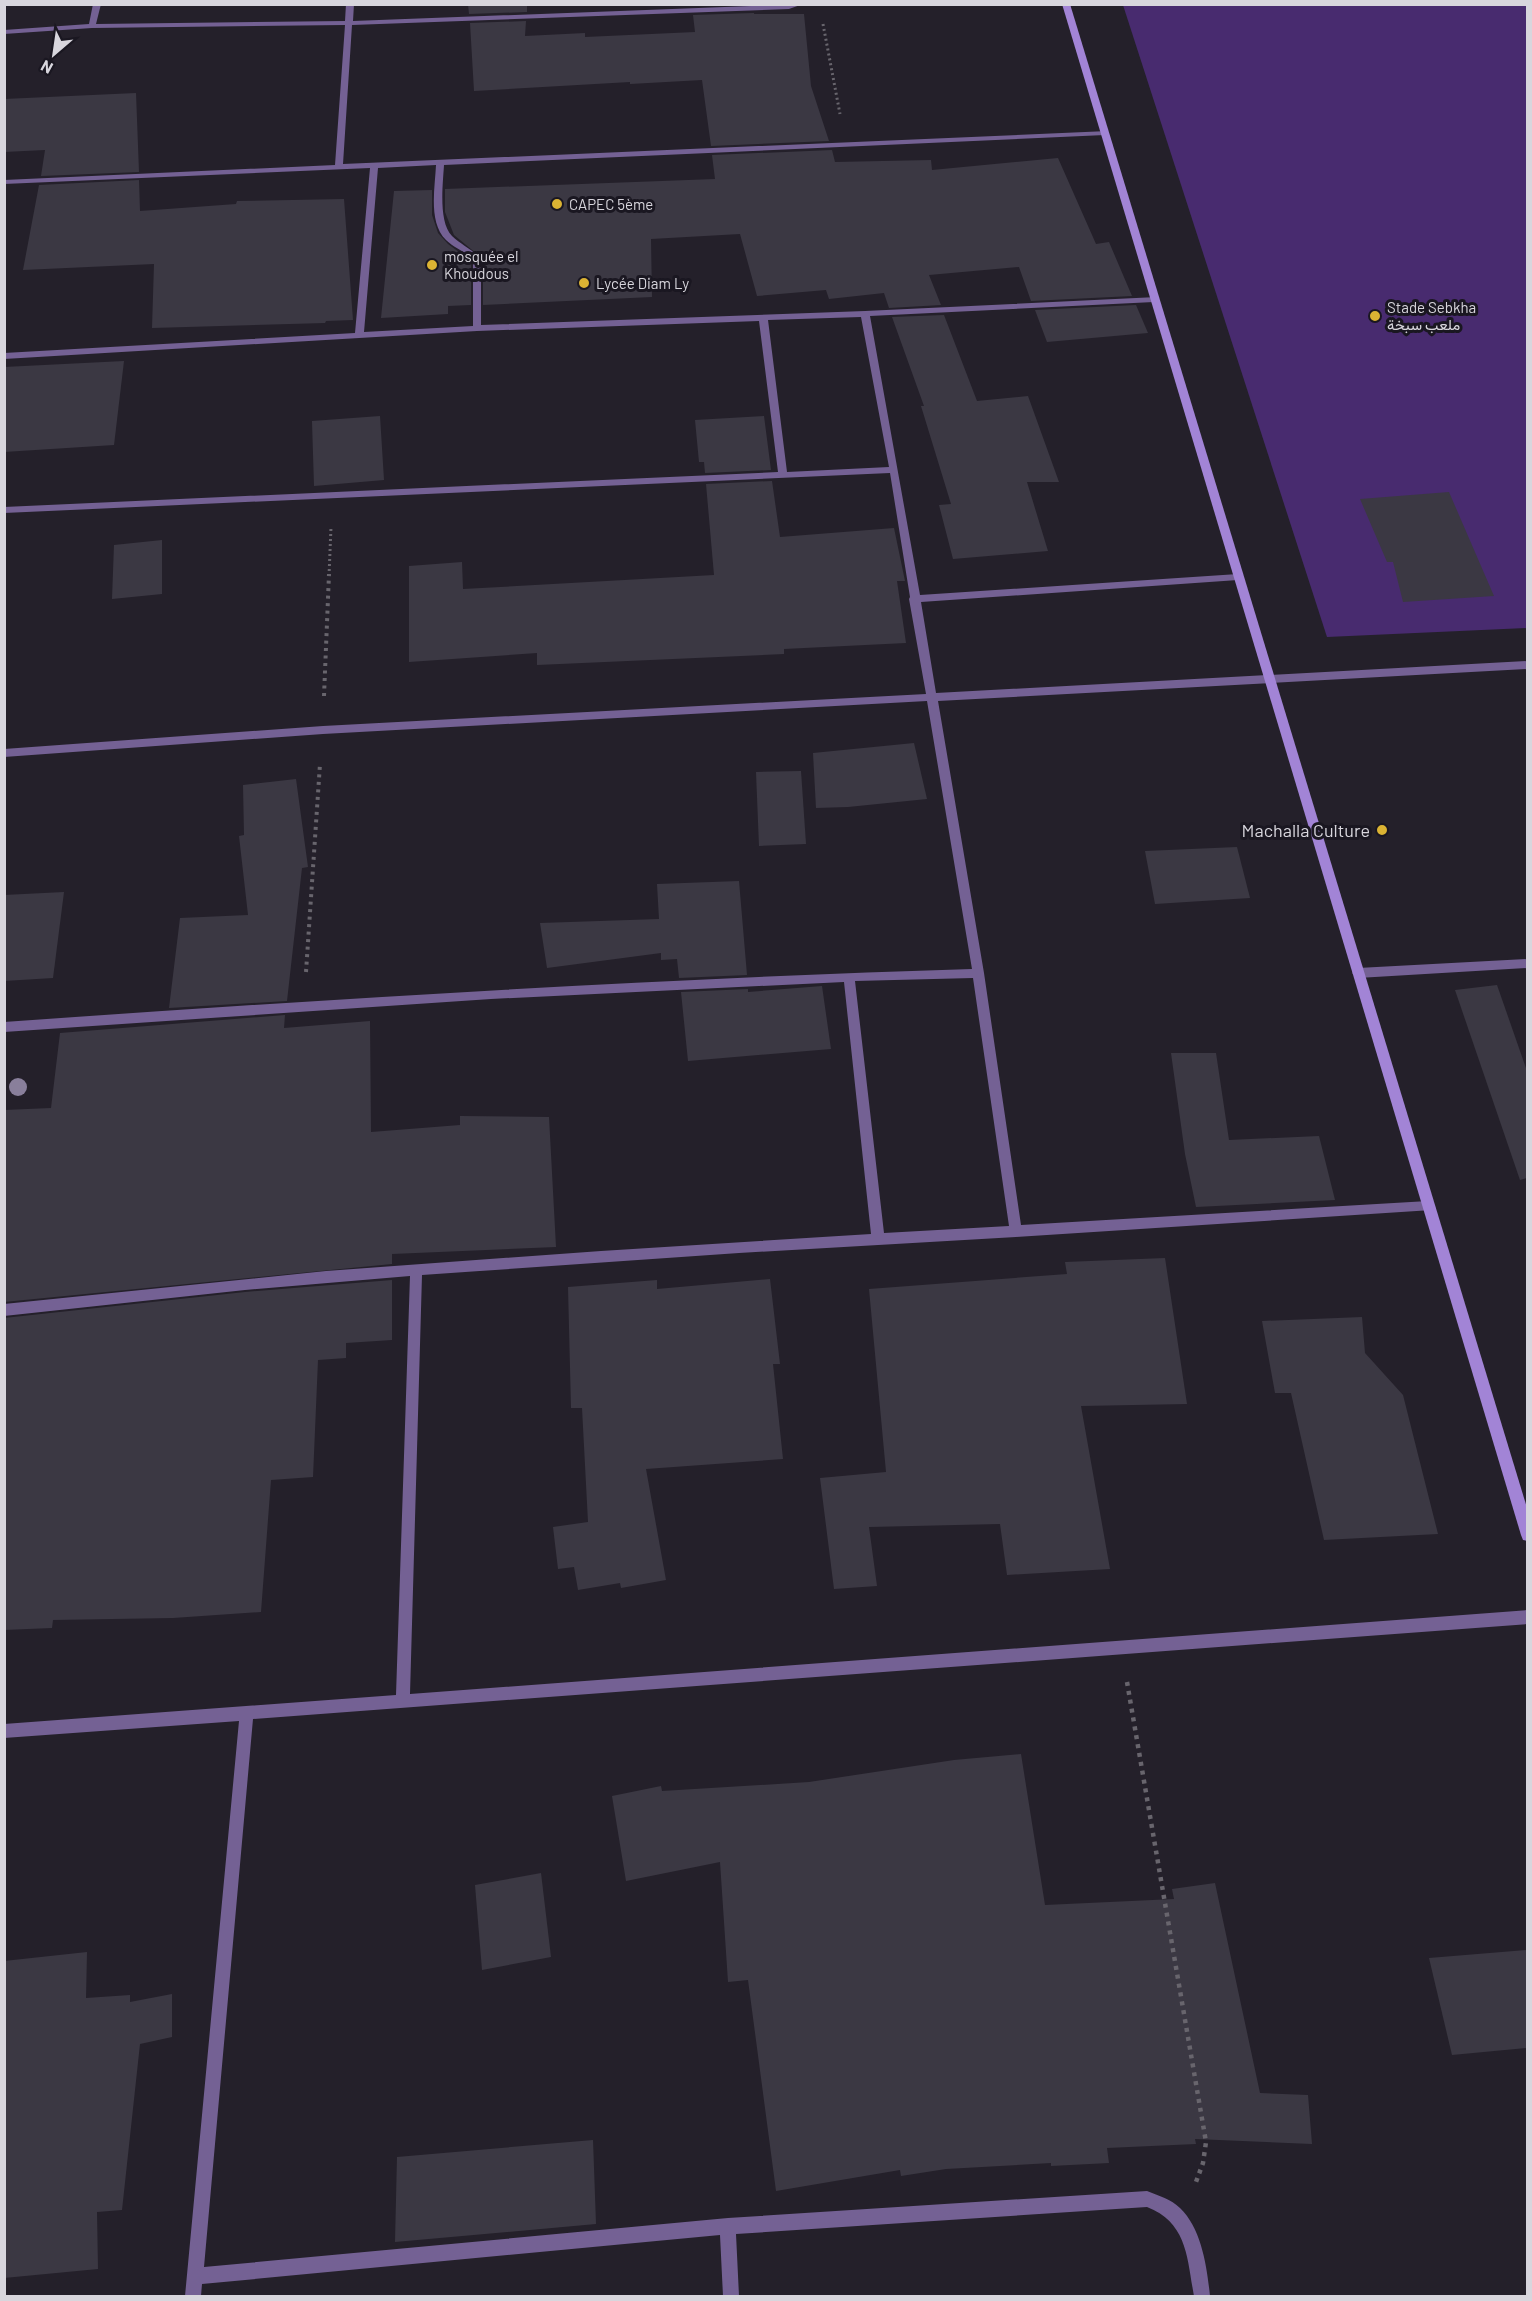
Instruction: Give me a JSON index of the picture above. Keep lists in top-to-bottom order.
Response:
{
  "places": [
    "CAPEC 5ème",
    "mosquée el Khoudous",
    "Lycée Diam Ly",
    "Stade Sebkha ملعب سبخة",
    "Machalla Culture"
  ],
  "north": "bottom left"
}
